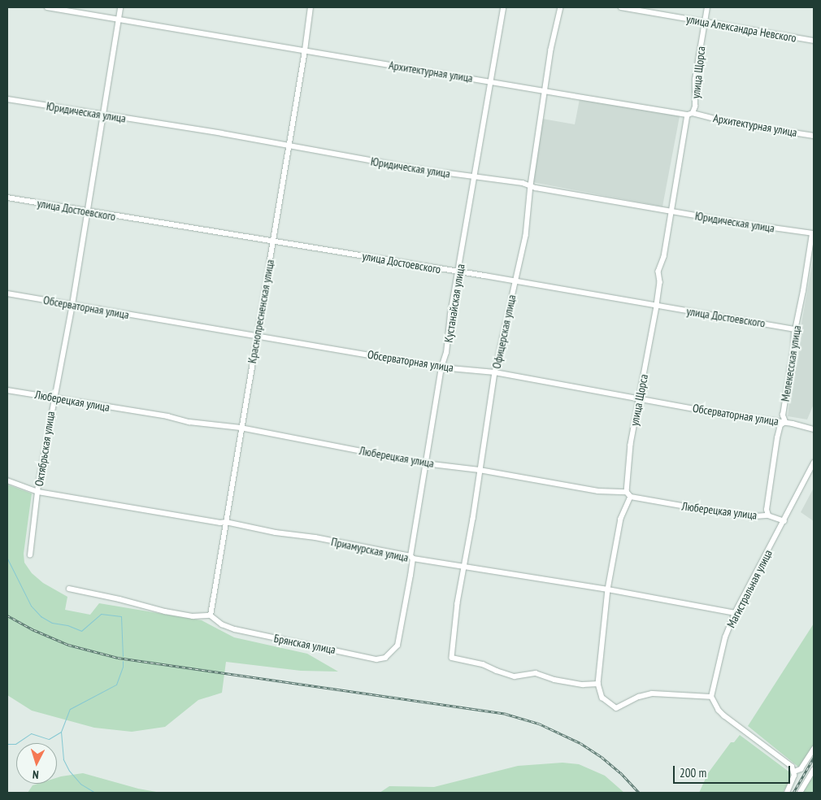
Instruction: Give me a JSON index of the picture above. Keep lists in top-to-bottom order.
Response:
{
  "streets": {
    "street": [
      "улица Александра Невского",
      "Архитектурная улица",
      "улица Щорса",
      "Юридическая улица",
      "улица Достоевского",
      "Кустанайская улица",
      "Обсерваторная улица",
      "Краснопресненская улица",
      "Офицерская улица",
      "Мелекесская улица",
      "Люберецкая улица",
      "Октябрьская улица",
      "Приамурская улица",
      "Магистральная улица",
      "Брянская улица"
    ]
  },
  "crossings": [
    ["улица Александра Невского", "улица Щорса"],
    ["Архитектурная улица", "улица Щорса"],
    ["Архитектурная улица", "Кустанайская улица"],
    ["Архитектурная улица", "Краснопресненская улица"],
    ["Архитектурная улица", "Офицерская улица"],
    ["Архитектурная улица", "Октябрьская улица"],
    ["улица Щорса", "Юридическая улица"],
    ["улица Щорса", "улица Достоевского"],
    ["улица Щорса", "Обсерваторная улица"],
    ["улица Щорса", "Люберецкая улица"],
    ["Юридическая улица", "Кустанайская улица"],
    ["Юридическая улица", "Краснопресненская улица"],
    ["Юридическая улица", "Офицерская улица"],
    ["Юридическая улица", "Мелекесская улица"],
    ["Юридическая улица", "Октябрьская улица"],
    ["улица Достоевского", "Кустанайская улица"],
    ["улица Достоевского", "Краснопресненская улица"],
    ["улица Достоевского", "Офицерская улица"],
    ["улица Достоевского", "Мелекесская улица"],
    ["улица Достоевского", "Октябрьская улица"],
    ["Кустанайская улица", "Обсерваторная улица"],
    ["Кустанайская улица", "Люберецкая улица"],
    ["Кустанайская улица", "Приамурская улица"],
    ["Кустанайская улица", "Брянская улица"],
    ["Обсерваторная улица", "Краснопресненская улица"],
    ["Обсерваторная улица", "Офицерская улица"],
    ["Обсерваторная улица", "Мелекесская улица"],
    ["Обсерваторная улица", "Октябрьская улица"],
    ["Краснопресненская улица", "Люберецкая улица"],
    ["Краснопресненская улица", "Приамурская улица"],
    ["Краснопресненская улица", "Брянская улица"],
    ["Офицерская улица", "Люберецкая улица"],
    ["Офицерская улица", "Приамурская улица"],
    ["Мелекесская улица", "Люберецкая улица"],
    ["Люберецкая улица", "Октябрьская улица"],
    ["Люберецкая улица", "Магистральная улица"],
    ["Октябрьская улица", "Приамурская улица"],
    ["Приамурская улица", "Магистральная улица"]
  ],
  "scale_bar": "200 m",
  "north": "bottom"
}
